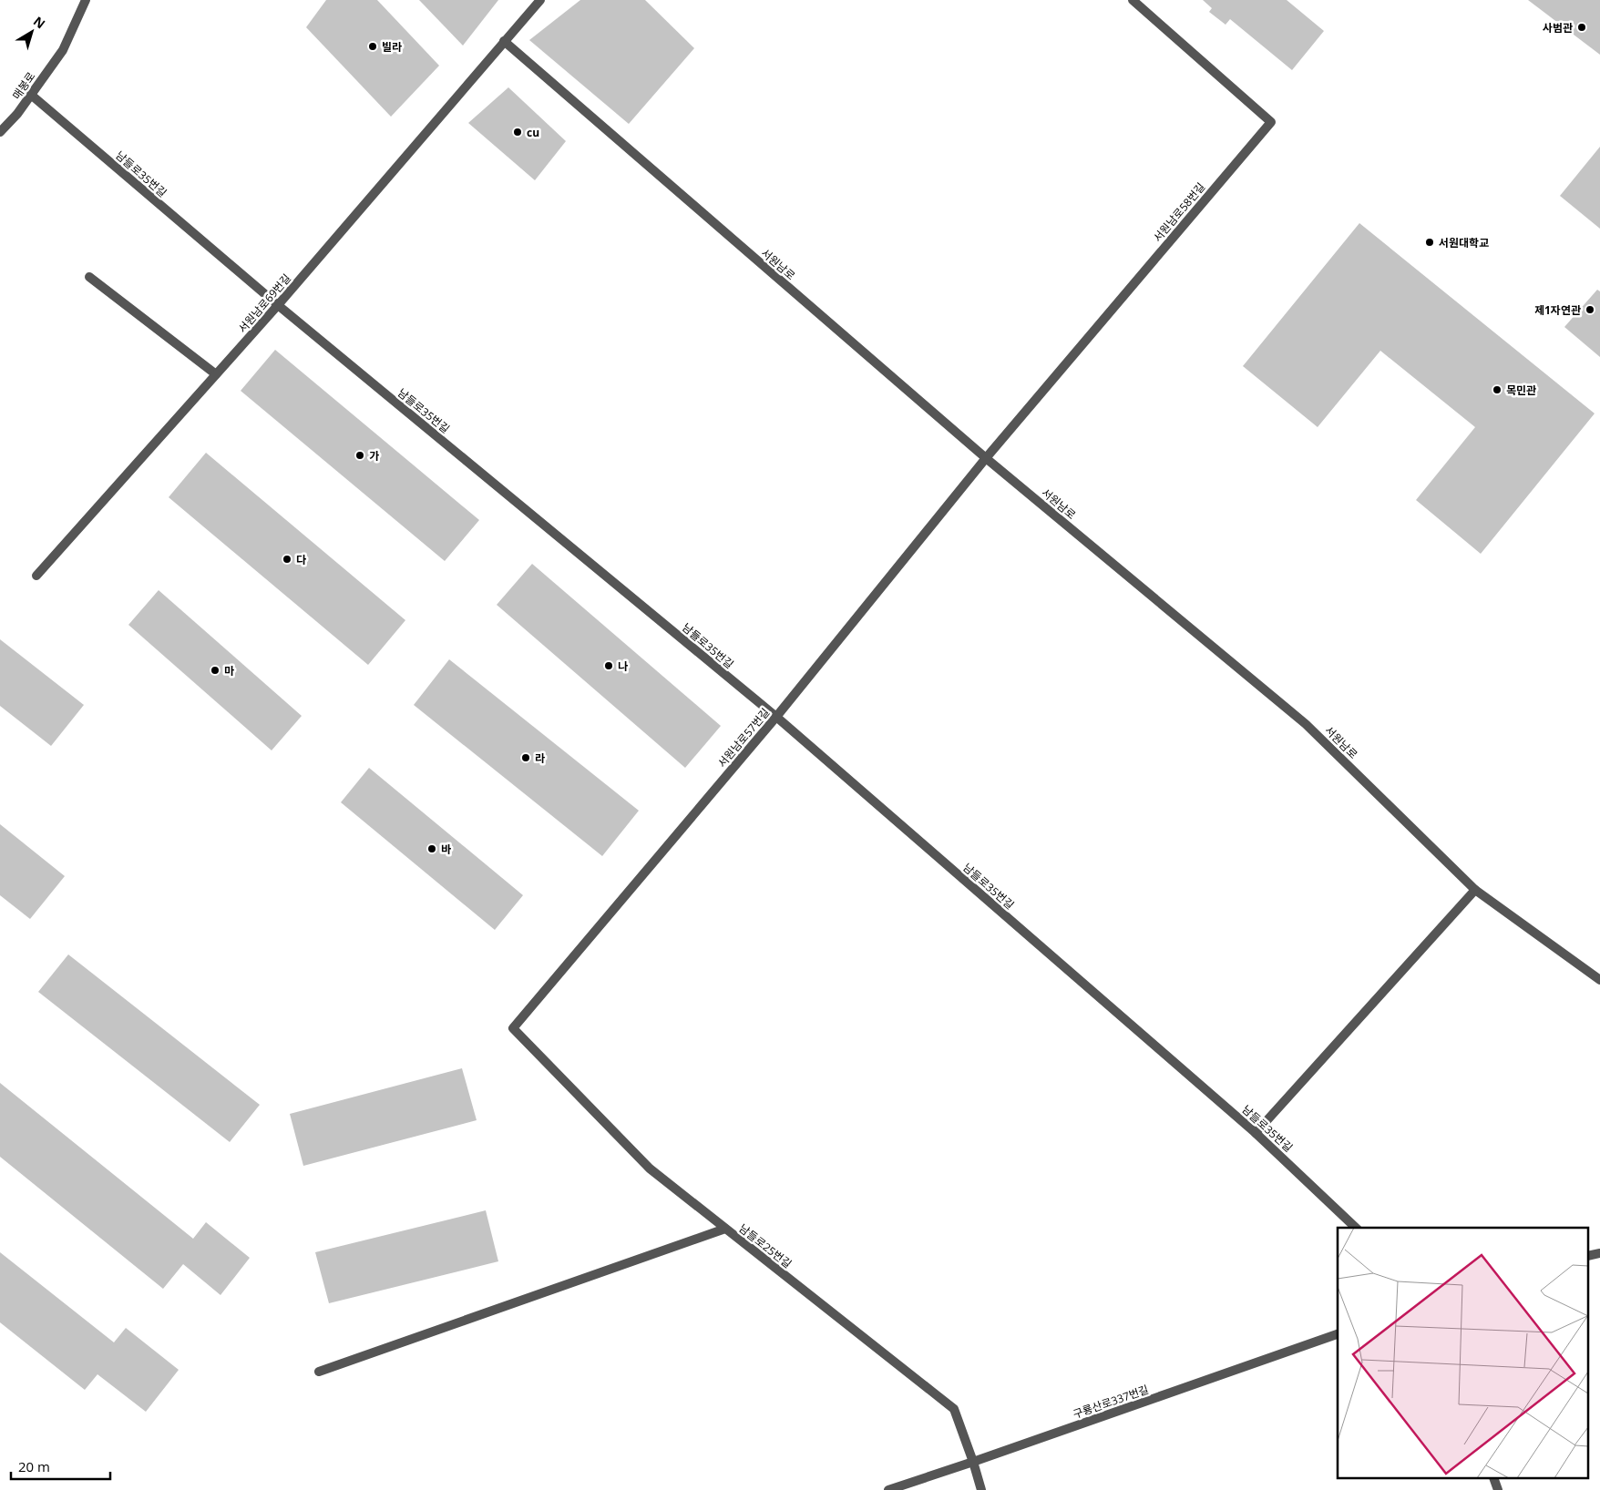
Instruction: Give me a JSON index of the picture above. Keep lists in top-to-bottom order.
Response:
{
  "streets": {
    "street": [
      "매봉로",
      "남들로35번길",
      "서원남로58번길",
      "서원남로",
      "서원남로69번길",
      "서원남로57번길",
      "남들로25번길",
      "구룡산로337번길"
    ]
  },
  "crossings": [
    ["매봉로", "남들로35번길"],
    ["남들로35번길", "서원남로69번길"],
    ["남들로35번길", "서원남로57번길"],
    ["서원남로58번길", "서원남로"],
    ["서원남로58번길", "서원남로57번길"],
    ["서원남로", "서원남로69번길"],
    ["서원남로", "서원남로57번길"],
    ["서원남로57번길", "남들로25번길"],
    ["남들로25번길", "구룡산로337번길"]
  ],
  "places": [
    "사범관",
    "빌라",
    "cu",
    "서원대학교",
    "제1자연관",
    "목민관",
    "가",
    "다",
    "나",
    "마",
    "라",
    "바"
  ],
  "scale_bar": "20 m",
  "north": "top right"
}
